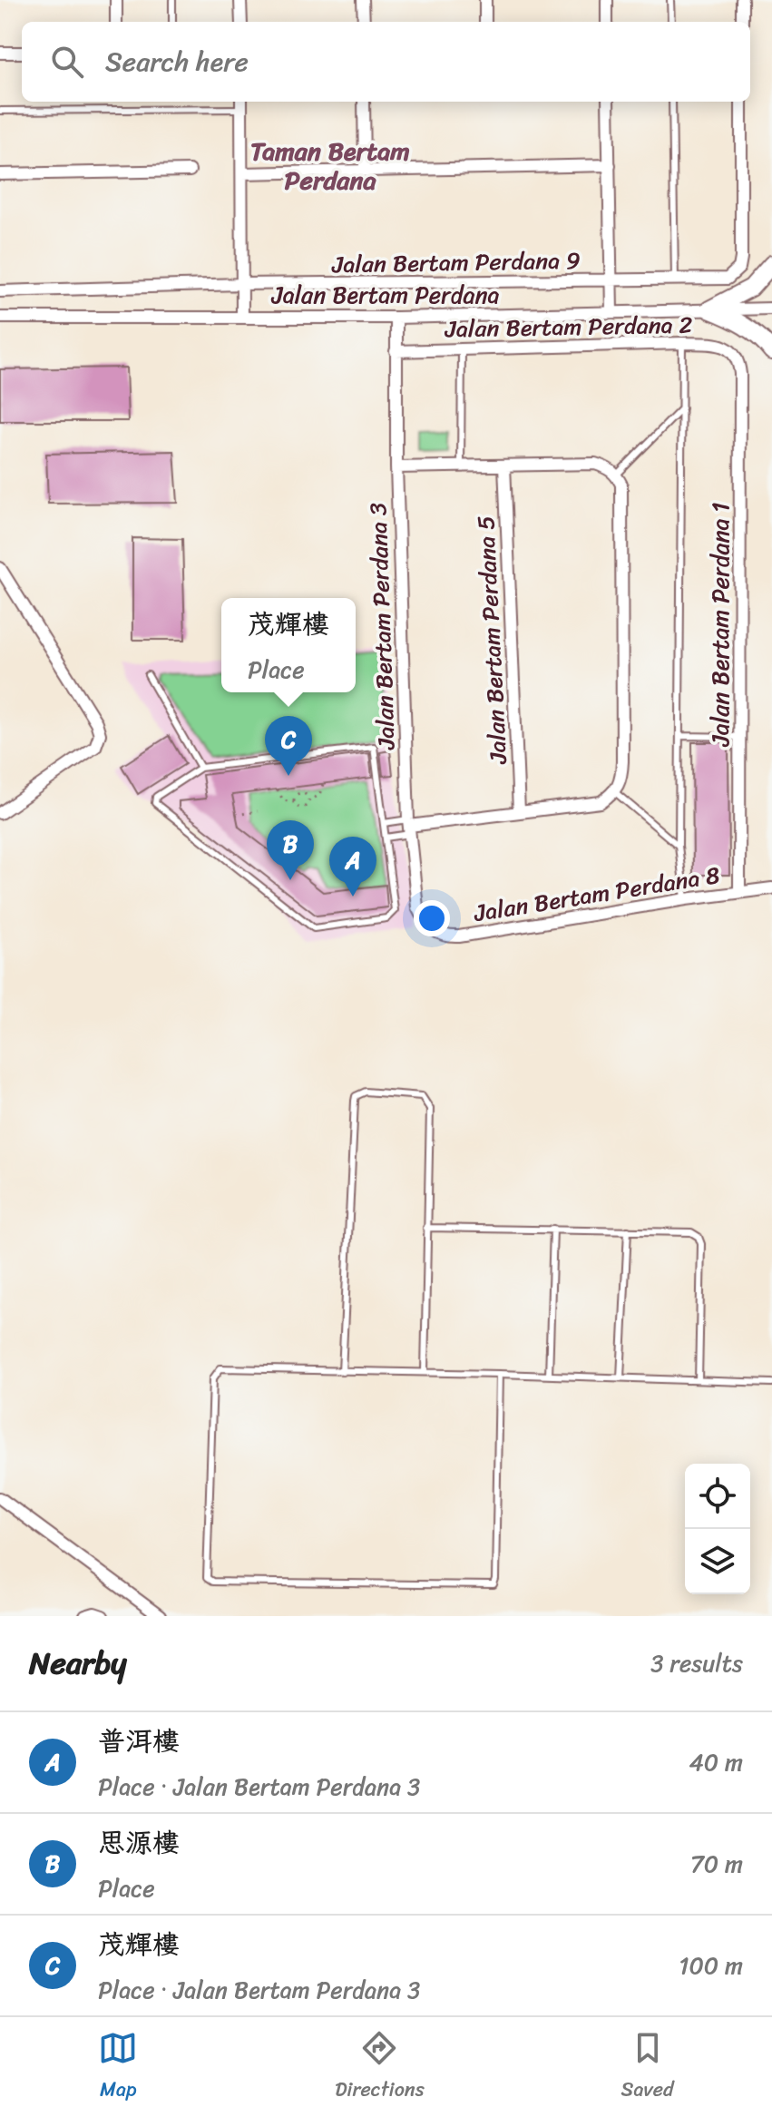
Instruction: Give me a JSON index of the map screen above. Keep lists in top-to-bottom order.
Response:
{
  "streets": {
    "street": [
      "Jalan Bertam Perdana 9",
      "Jalan Bertam Perdana",
      "Jalan Bertam Perdana 2",
      "Jalan Bertam Perdana 1",
      "Jalan Bertam Perdana 3",
      "Jalan Bertam Perdana 5",
      "Jalan Bertam Perdana 8"
    ]
  },
  "crossings": [
    ["Jalan Bertam Perdana", "Jalan Bertam Perdana 3"],
    ["Jalan Bertam Perdana 2", "Jalan Bertam Perdana 1"],
    ["Jalan Bertam Perdana 2", "Jalan Bertam Perdana 3"],
    ["Jalan Bertam Perdana 1", "Jalan Bertam Perdana 8"],
    ["Jalan Bertam Perdana 3", "Jalan Bertam Perdana 8"]
  ],
  "districts": ["Taman Bertam Perdana"],
  "page": {
    "search": "Search here",
    "popup": ["茂輝樓", "Place"],
    "pins": ["C", "B", "A"],
    "heading": ["Nearby", "3 results"],
    "list": [
      {
        "mark": "A",
        "name": "普洱樓",
        "note": "Place · Jalan Bertam Perdana 3",
        "value": "40 m"
      },
      {
        "mark": "B",
        "name": "思源樓",
        "note": "Place",
        "value": "70 m"
      },
      {
        "mark": "C",
        "name": "茂輝樓",
        "note": "Place · Jalan Bertam Perdana 3",
        "value": "100 m"
      }
    ],
    "nav": ["Map", "Directions", "Saved"]
  }
}
